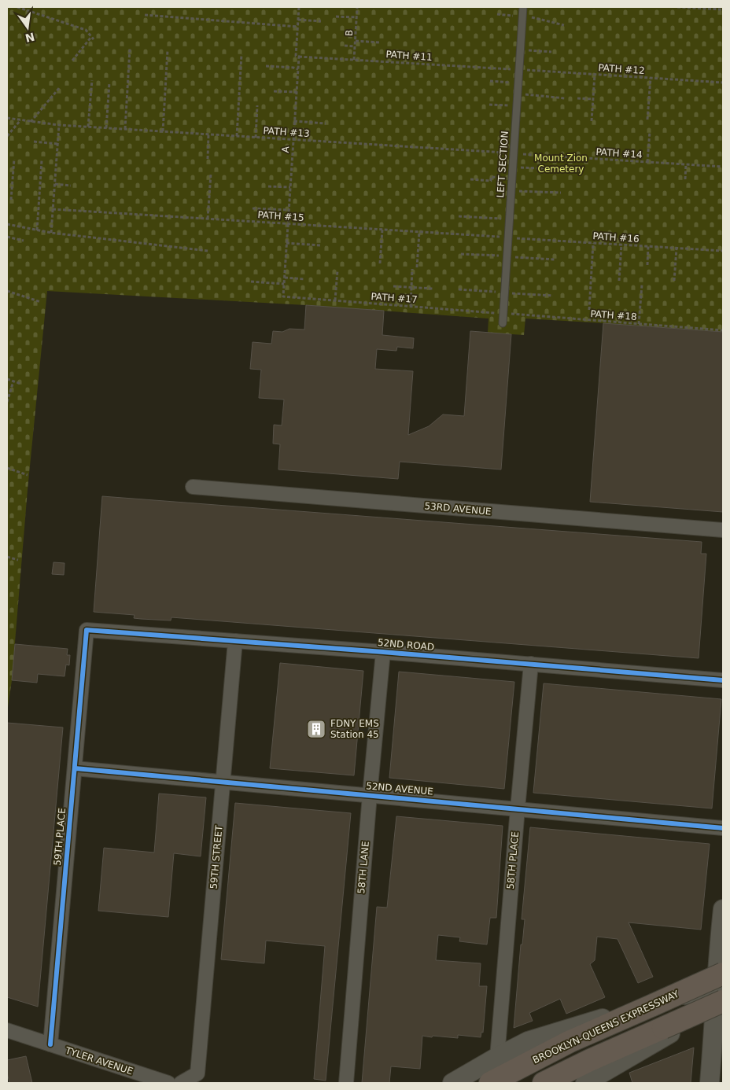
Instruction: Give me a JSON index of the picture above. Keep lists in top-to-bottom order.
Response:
{
  "streets": {
    "highway": ["BROOKLYN-QUEENS EXPRESSWAY"],
    "street": [
      "53RD AVENUE",
      "52ND ROAD",
      "52ND AVENUE",
      "59TH PLACE",
      "59TH STREET",
      "58TH PLACE",
      "58TH LANE",
      "TYLER AVENUE"
    ],
    "lane": ["LEFT SECTION"],
    "path": [
      "B",
      "PATH #11",
      "PATH #12",
      "PATH #13",
      "A",
      "PATH #14",
      "PATH #15",
      "PATH #16",
      "PATH #17",
      "PATH #18"
    ]
  },
  "crossings": [
    ["B", "PATH #11"],
    ["PATH #11", "PATH #12"],
    ["PATH #11", "A"],
    ["PATH #11", "LEFT SECTION"],
    ["PATH #12", "LEFT SECTION"],
    ["PATH #13", "A"],
    ["PATH #13", "PATH #14"],
    ["PATH #13", "LEFT SECTION"],
    ["A", "PATH #15"],
    ["A", "PATH #17"],
    ["PATH #14", "LEFT SECTION"],
    ["LEFT SECTION", "PATH #15"],
    ["LEFT SECTION", "PATH #16"],
    ["LEFT SECTION", "PATH #17"],
    ["LEFT SECTION", "PATH #18"],
    ["PATH #15", "PATH #16"],
    ["PATH #17", "PATH #18"],
    ["52ND ROAD", "59TH PLACE"],
    ["52ND ROAD", "59TH STREET"],
    ["52ND ROAD", "58TH PLACE"],
    ["52ND ROAD", "58TH LANE"],
    ["52ND AVENUE", "59TH PLACE"],
    ["52ND AVENUE", "59TH STREET"],
    ["52ND AVENUE", "58TH PLACE"],
    ["52ND AVENUE", "58TH LANE"],
    ["59TH PLACE", "TYLER AVENUE"]
  ],
  "parks": ["Mount Zion Cemetery"],
  "places": {
    "building": ["FDNY EMS Station 45"]
  },
  "north": "bottom"
}
